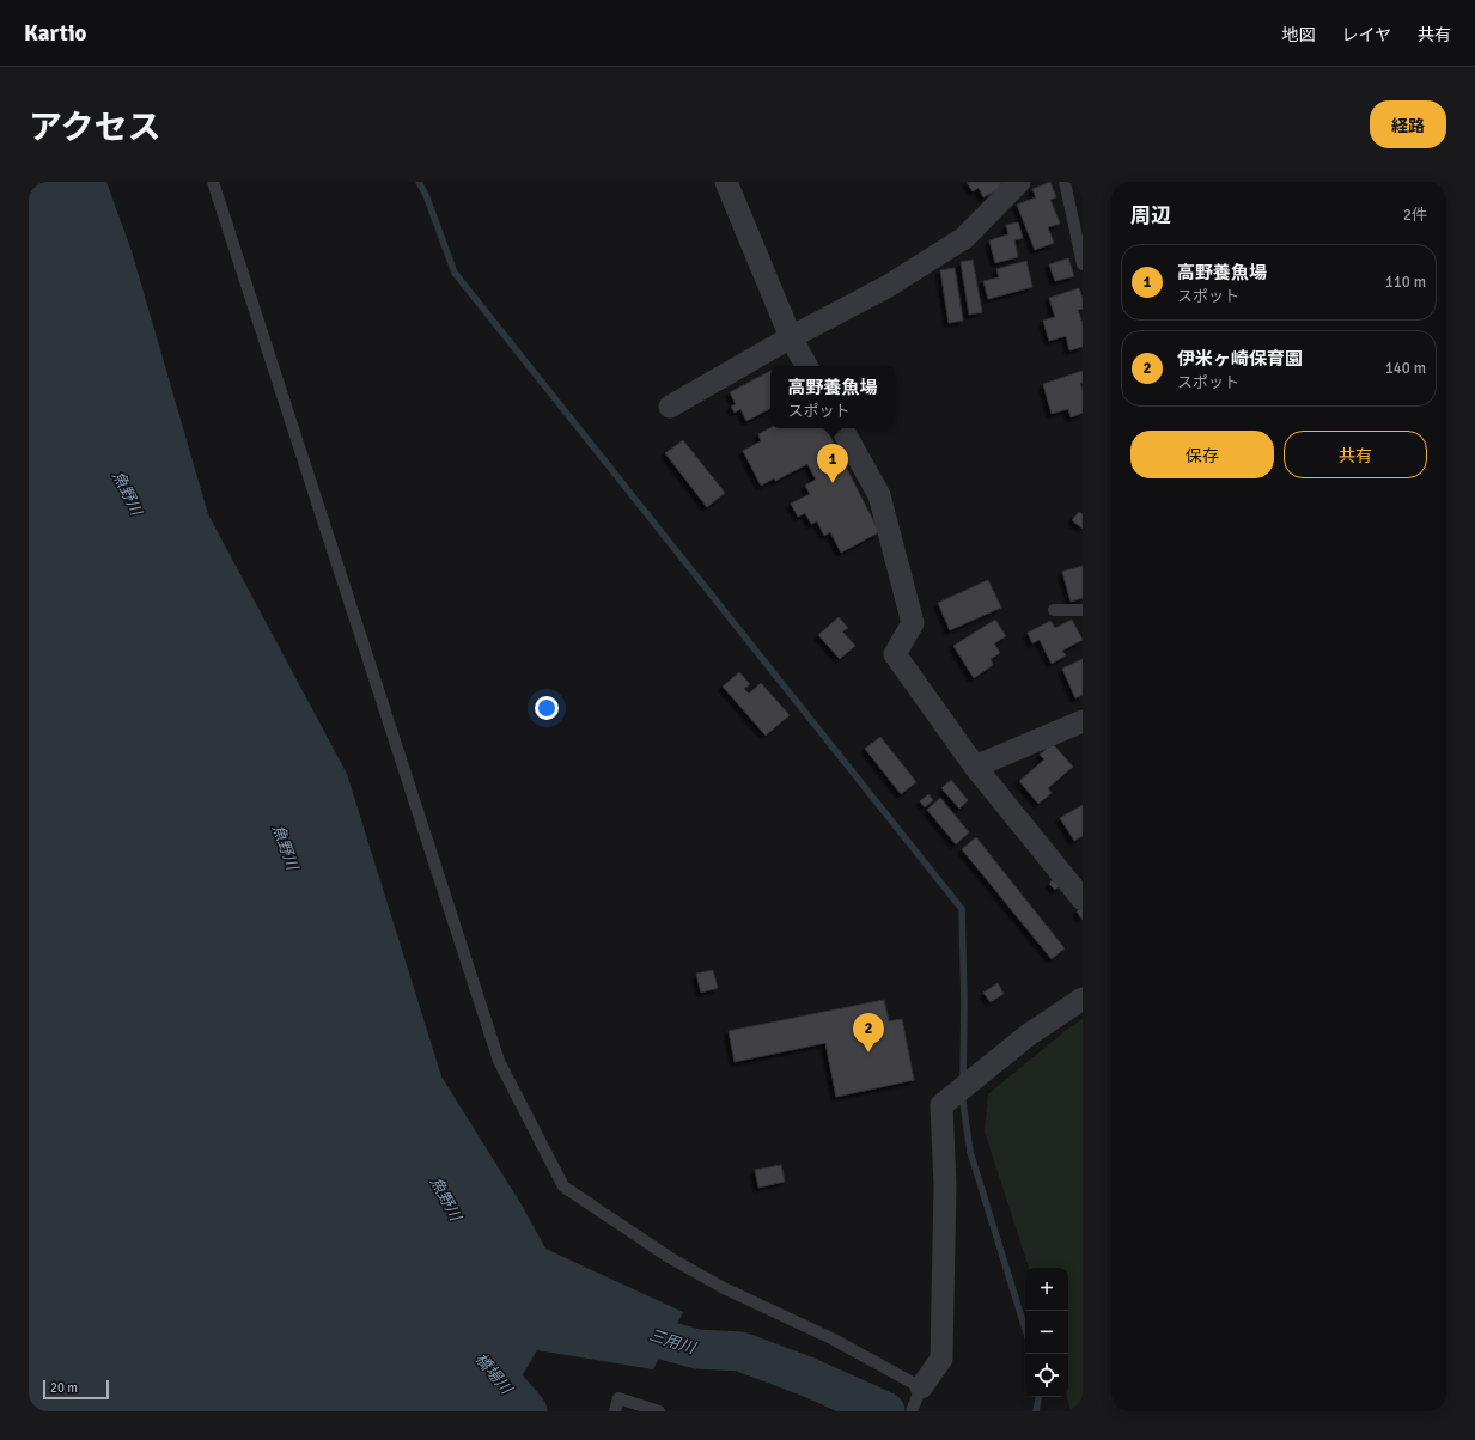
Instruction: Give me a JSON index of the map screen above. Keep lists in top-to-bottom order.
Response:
{
  "water": ["魚野川", "三用川", "橋場川"],
  "scale_bar": "20 m",
  "page": {
    "header": "Kartio",
    "nav": ["地図", "レイヤ", "共有"],
    "title": "アクセス",
    "buttons": [
      "経路",
      ["保存", "共有"]
    ],
    "heading": ["周辺", "2件"],
    "list": [
      {
        "mark": "1",
        "name": "高野養魚場",
        "note": "スポット",
        "value": "110 m"
      },
      {
        "mark": "2",
        "name": "伊米ヶ崎保育園",
        "note": "スポット",
        "value": "140 m"
      }
    ],
    "popup": ["高野養魚場", "スポット"],
    "pins": ["1", "2"],
    "map_buttons": ["+", "−"],
    "scale": "20 m"
  }
}
